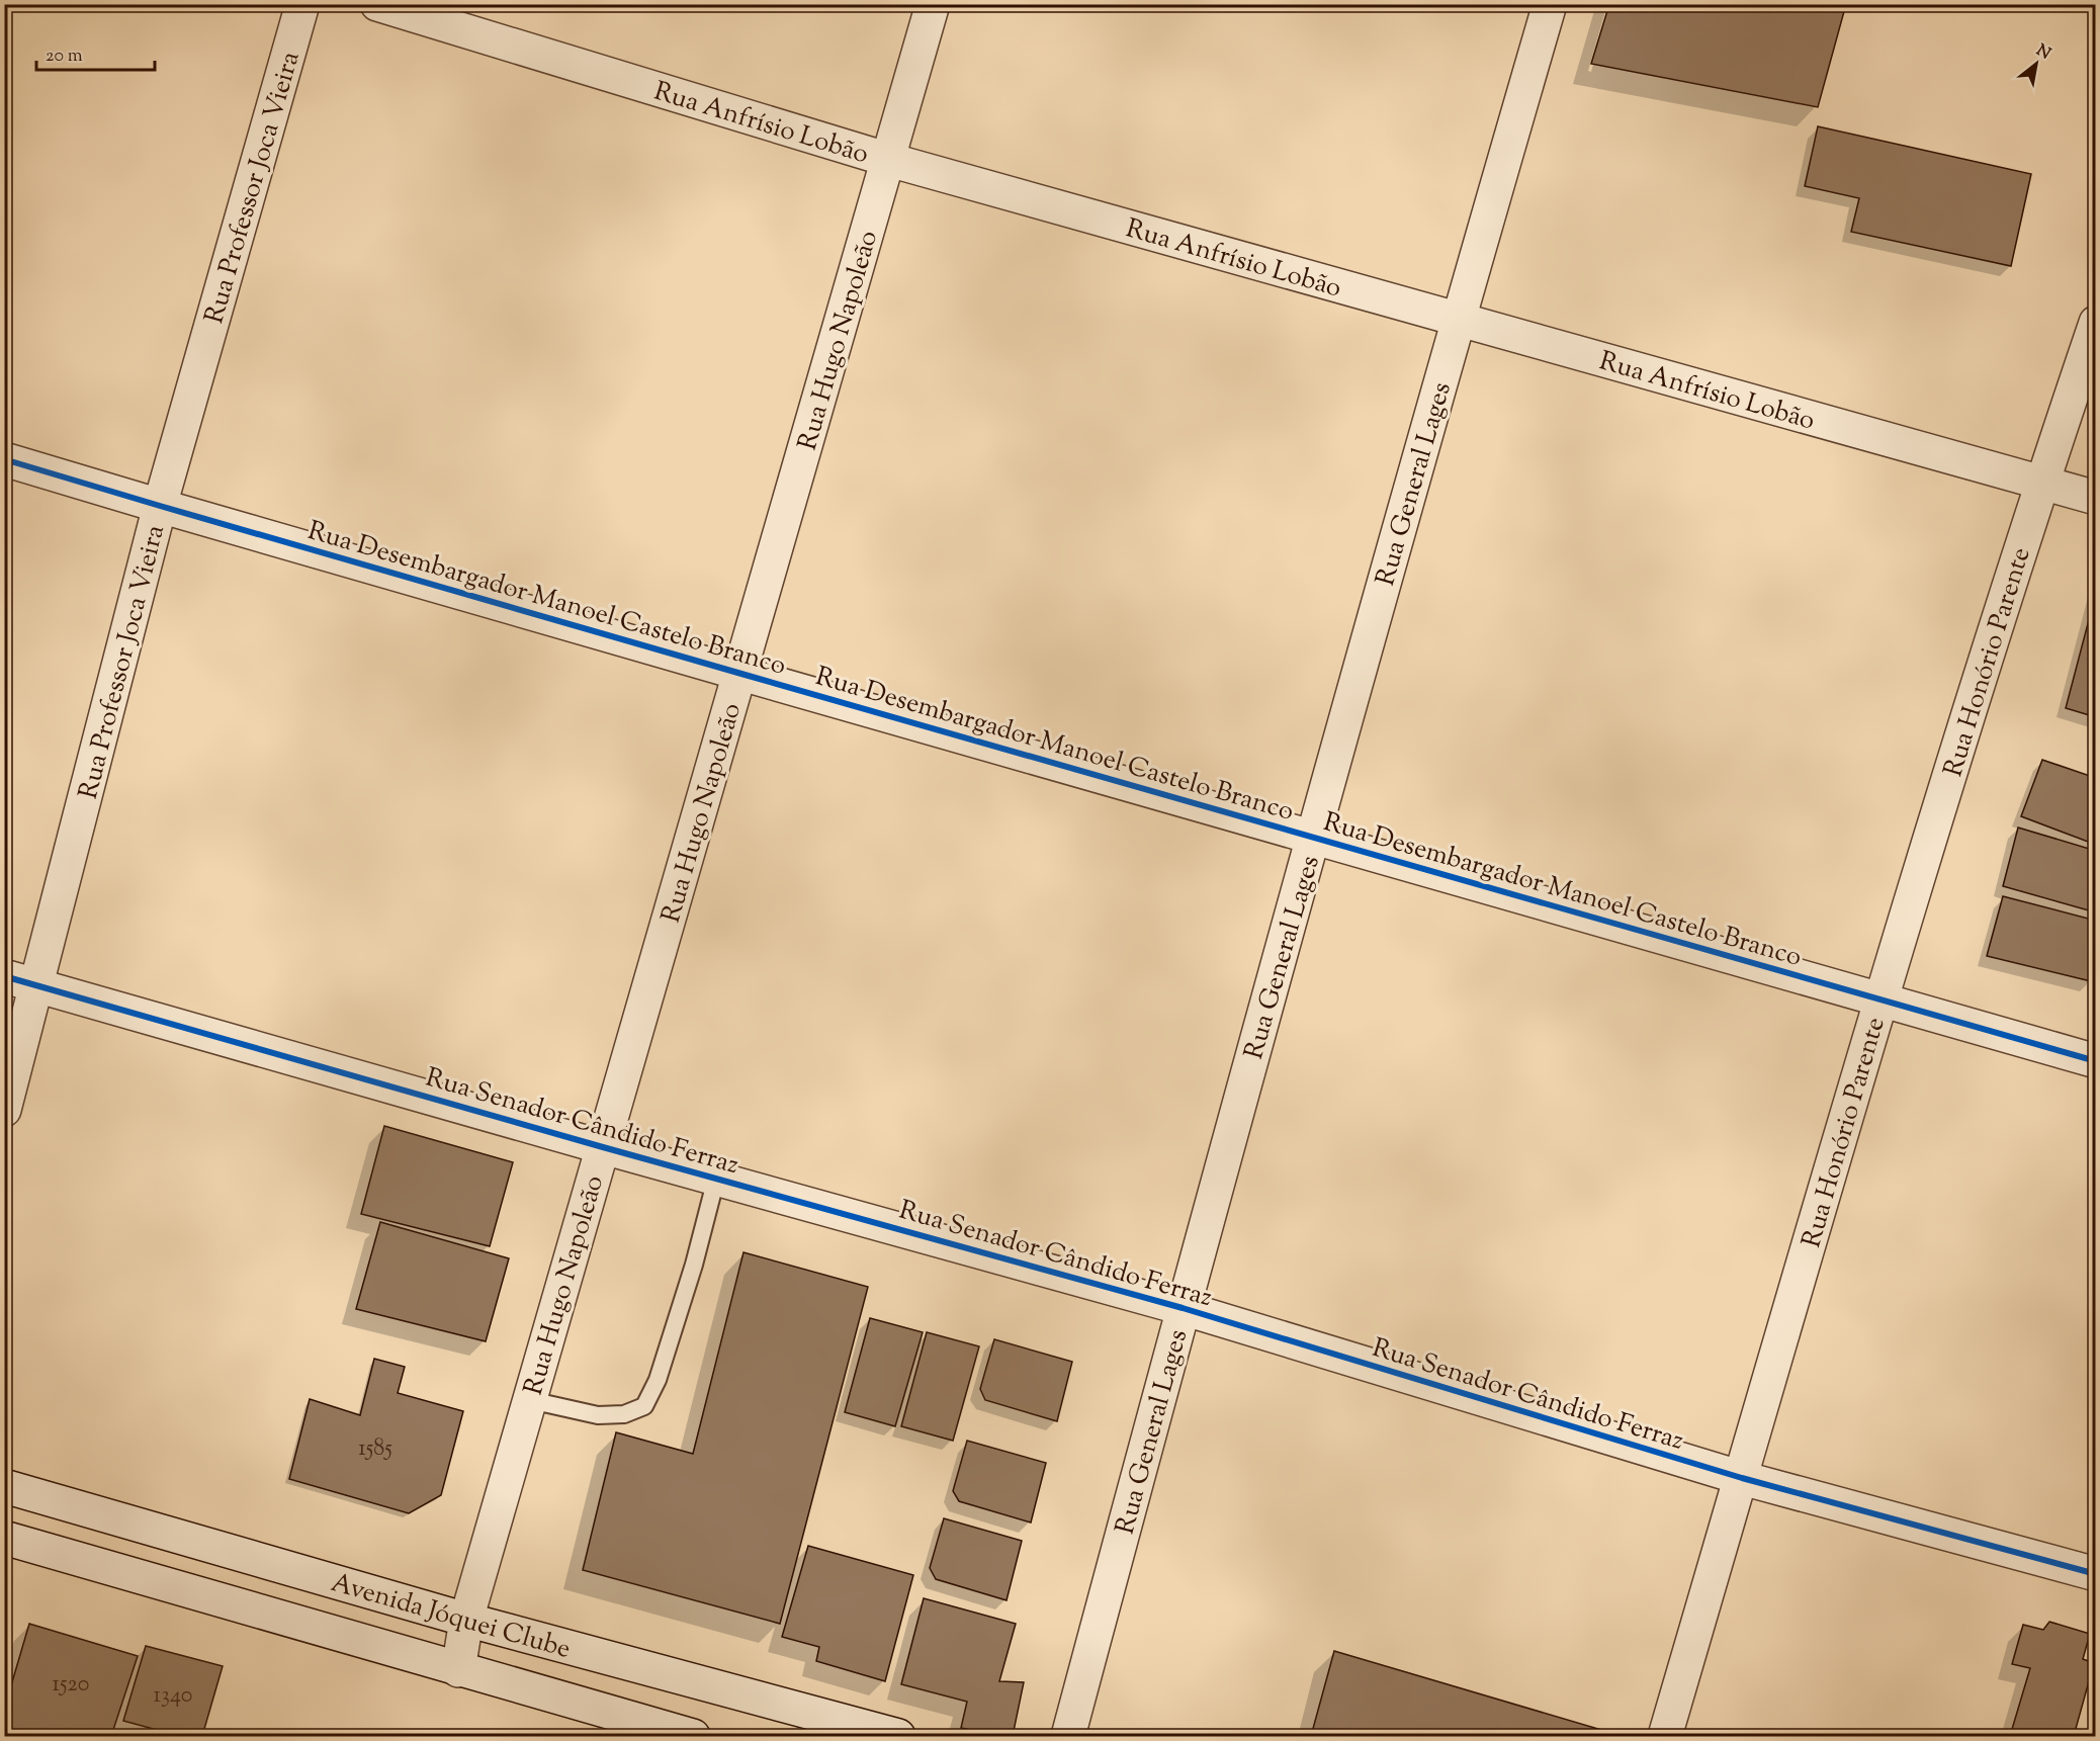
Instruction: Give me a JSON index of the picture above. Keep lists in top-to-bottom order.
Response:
{
  "streets": {
    "street": [
      "Rua Anfrísio Lobão",
      "Rua Professor Joca Vieira",
      "Rua Hugo Napoleão",
      "Rua General Lages",
      "Rua Desembargador Manoel Castelo Branco",
      "Rua Honório Parente",
      "Rua Senador Cândido Ferraz",
      "Avenida Jóquei Clube"
    ]
  },
  "crossings": [
    ["Rua Anfrísio Lobão", "Rua Hugo Napoleão"],
    ["Rua Anfrísio Lobão", "Rua General Lages"],
    ["Rua Anfrísio Lobão", "Rua Honório Parente"],
    ["Rua Professor Joca Vieira", "Rua Desembargador Manoel Castelo Branco"],
    ["Rua Professor Joca Vieira", "Rua Senador Cândido Ferraz"],
    ["Rua Hugo Napoleão", "Rua Desembargador Manoel Castelo Branco"],
    ["Rua Hugo Napoleão", "Rua Senador Cândido Ferraz"],
    ["Rua Hugo Napoleão", "Avenida Jóquei Clube"],
    ["Rua General Lages", "Rua Desembargador Manoel Castelo Branco"],
    ["Rua General Lages", "Rua Senador Cândido Ferraz"],
    ["Rua Desembargador Manoel Castelo Branco", "Rua Honório Parente"],
    ["Rua Honório Parente", "Rua Senador Cândido Ferraz"]
  ],
  "house_numbers": ["1585", "1520", "1340"],
  "scale_bar": "20 m",
  "north": "top right"
}
